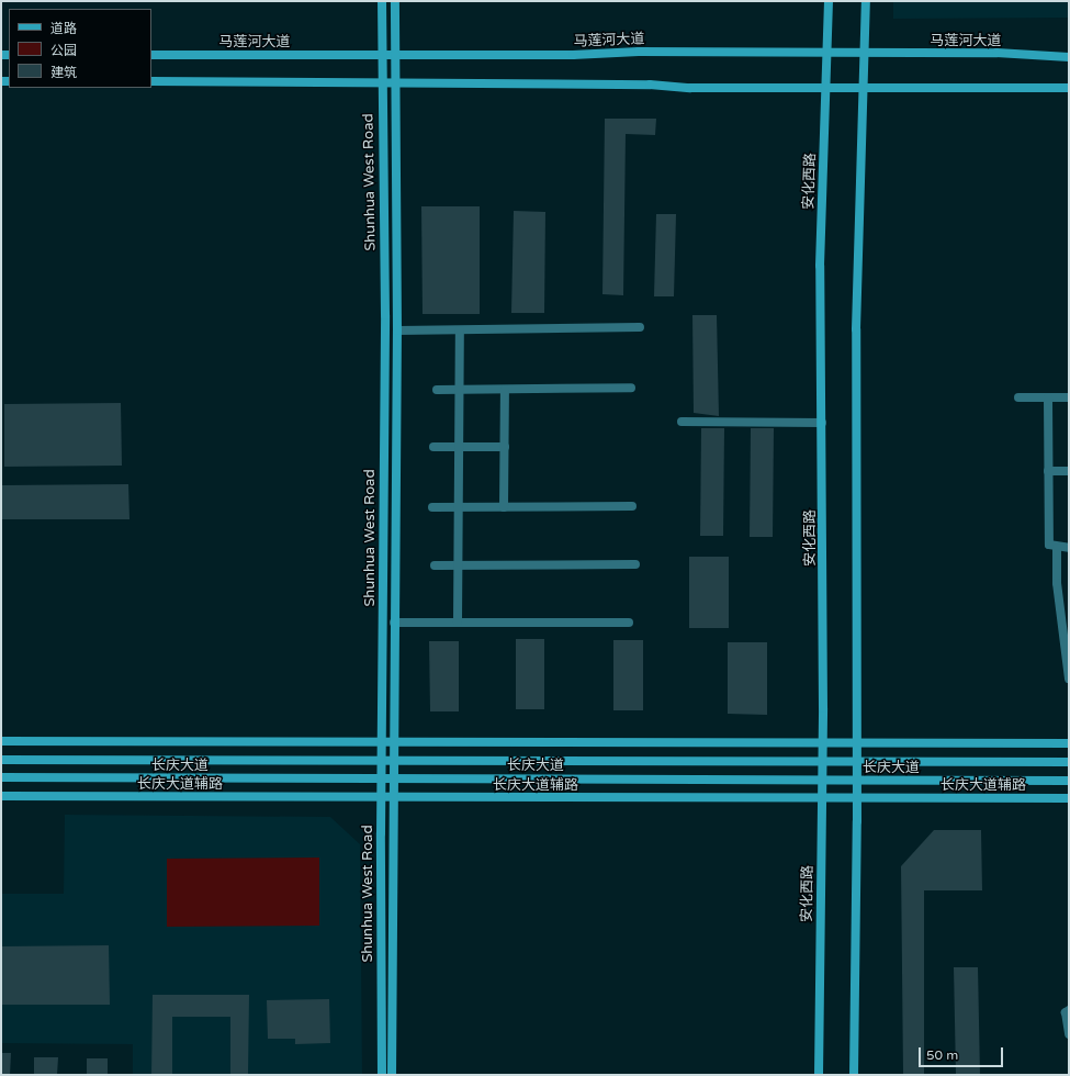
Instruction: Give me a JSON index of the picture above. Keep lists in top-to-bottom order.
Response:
{
  "streets": {
    "main road": [
      "马莲河大道",
      "安化西路",
      "Shunhua West Road",
      "长庆大道",
      "长庆大道辅路"
    ]
  },
  "crossings": [
    ["马莲河大道", "安化西路"],
    ["马莲河大道", "Shunhua West Road"],
    ["安化西路", "长庆大道"],
    ["安化西路", "长庆大道辅路"],
    ["Shunhua West Road", "长庆大道"],
    ["Shunhua West Road", "长庆大道辅路"]
  ],
  "legend": ["道路", "公园", "建筑"],
  "scale_bar": "50 m"
}
